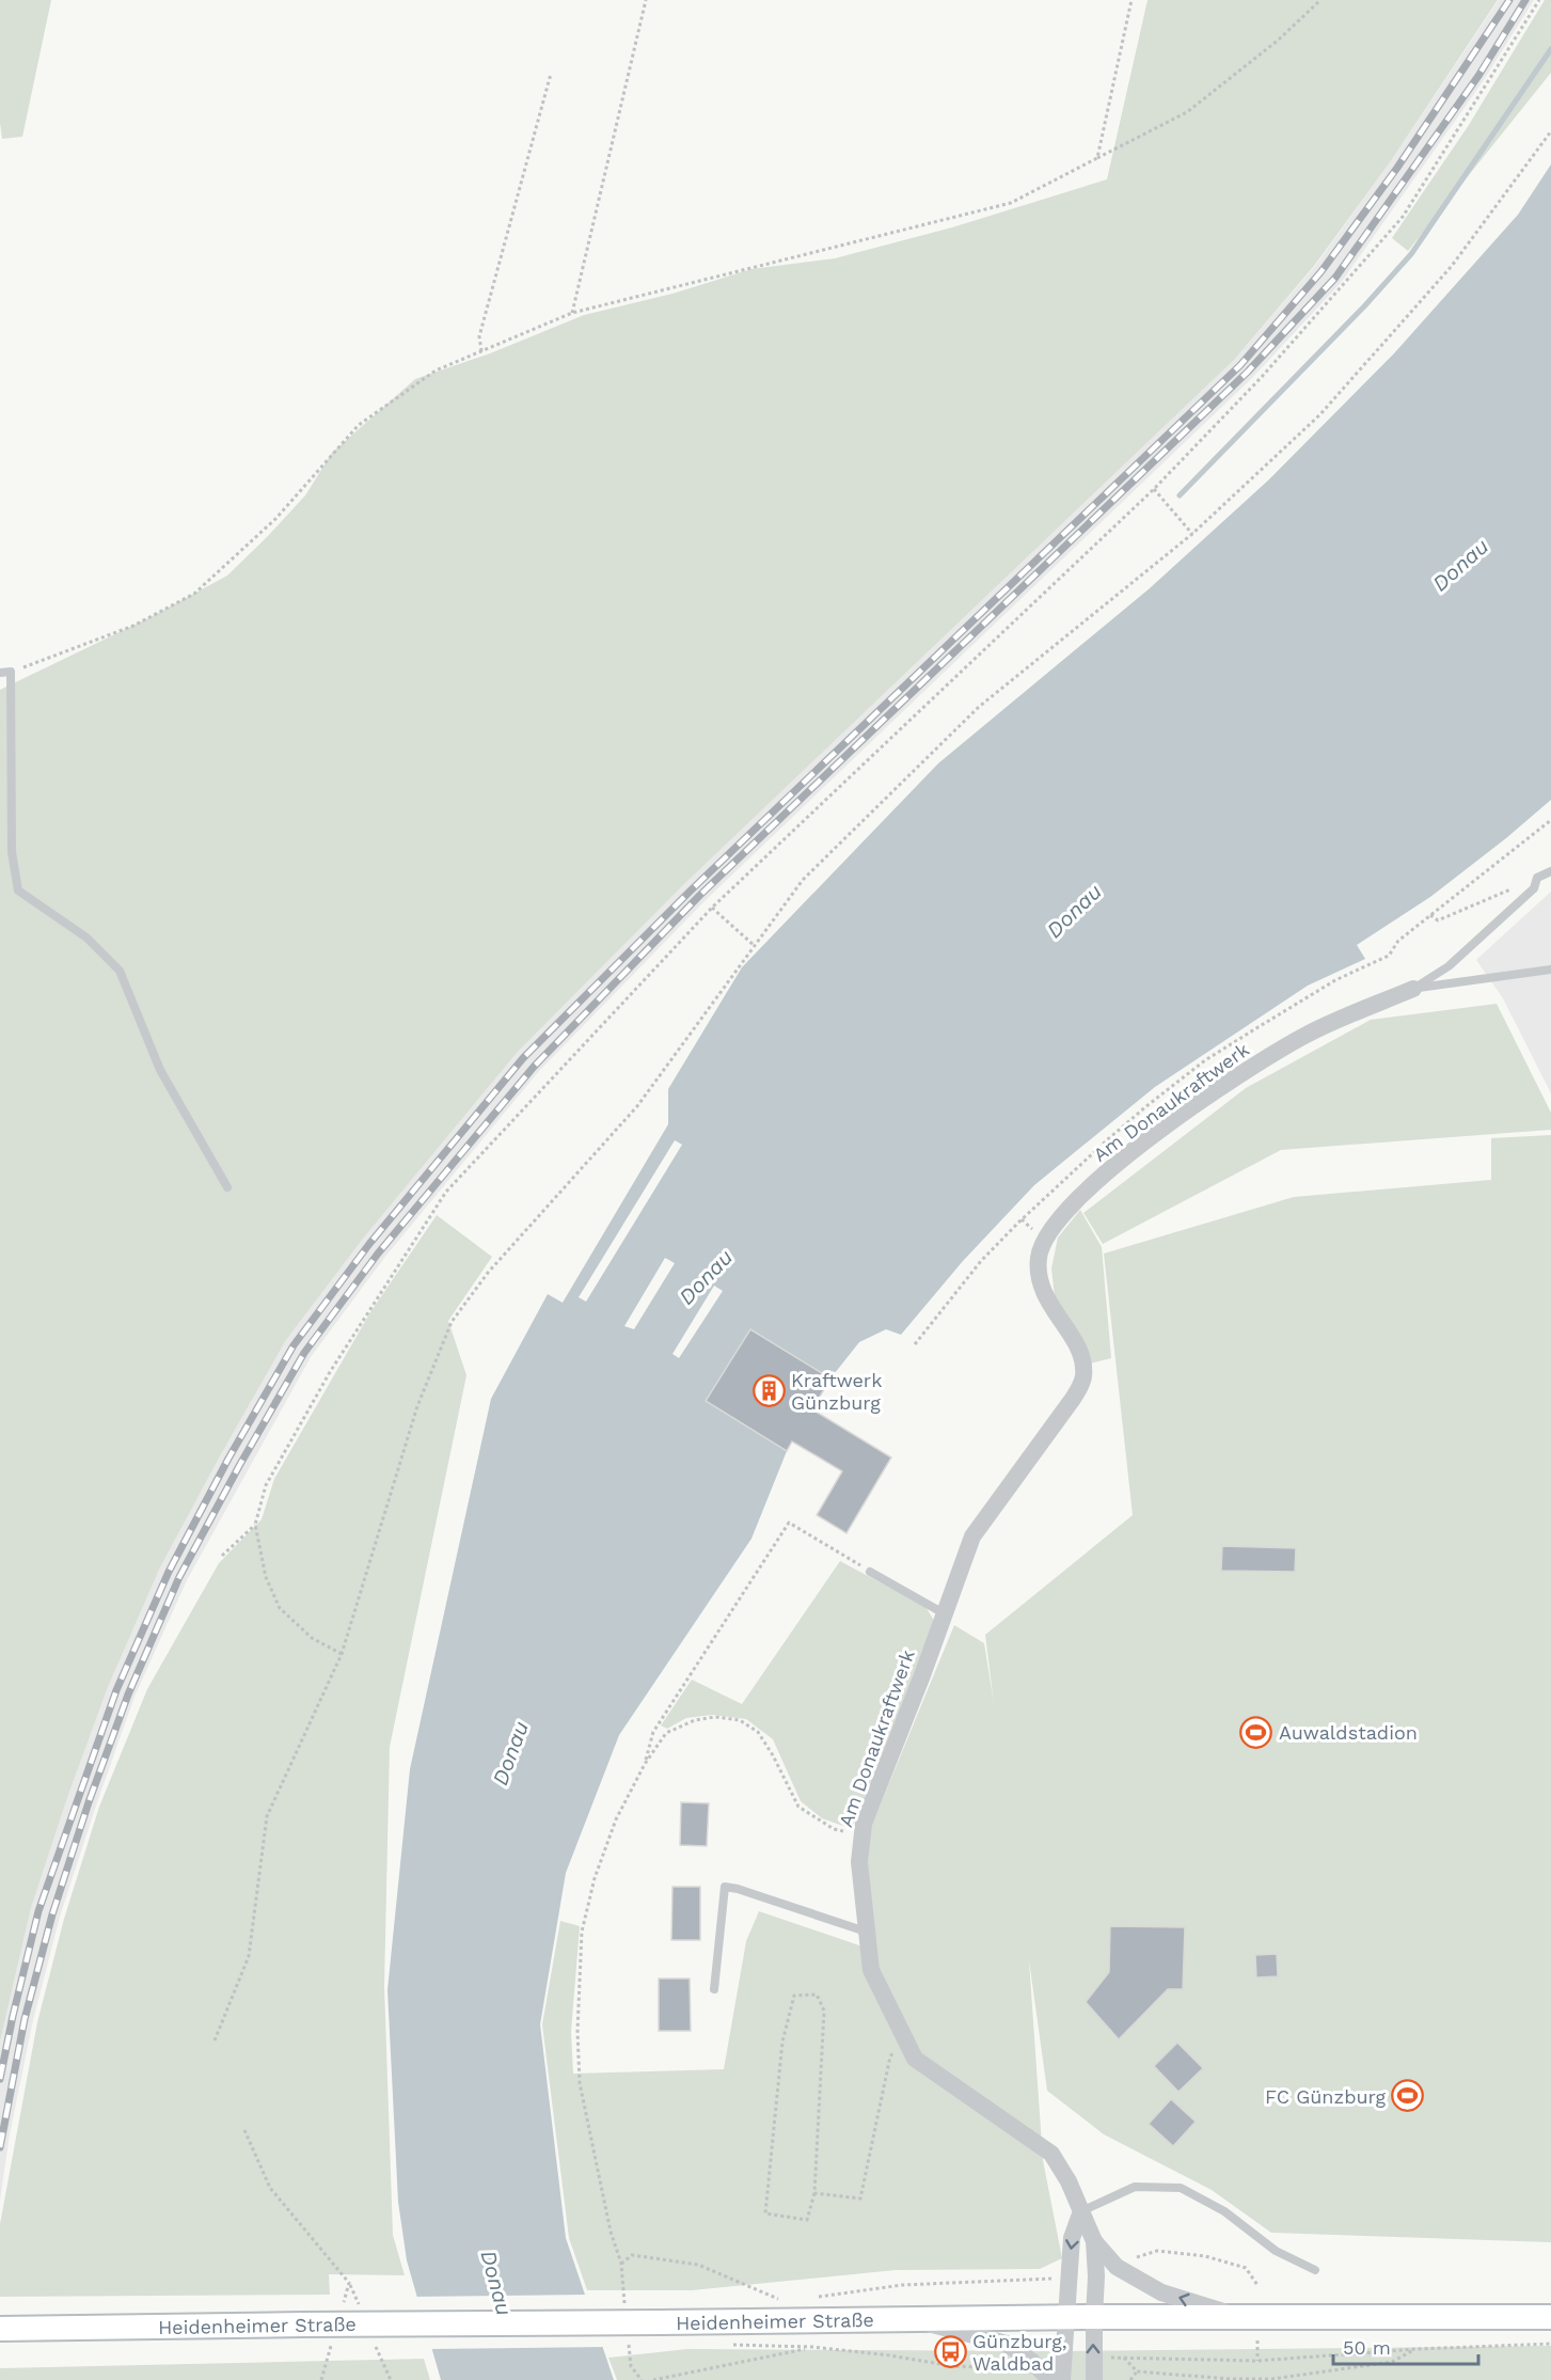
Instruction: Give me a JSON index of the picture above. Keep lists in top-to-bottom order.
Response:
{
  "streets": {
    "main road": ["Heidenheimer Straße"],
    "street": ["Am Donaukraftwerk"]
  },
  "crossings": [
    ["Am Donaukraftwerk", "Heidenheimer Straße"]
  ],
  "water": ["Donau"],
  "places": {
    "building": ["Kraftwerk Günzburg"],
    "sports": ["Auwaldstadion", "FC Günzburg"],
    "bus stop": ["Günzburg, Waldbad"]
  },
  "scale_bar": "50 m"
}
